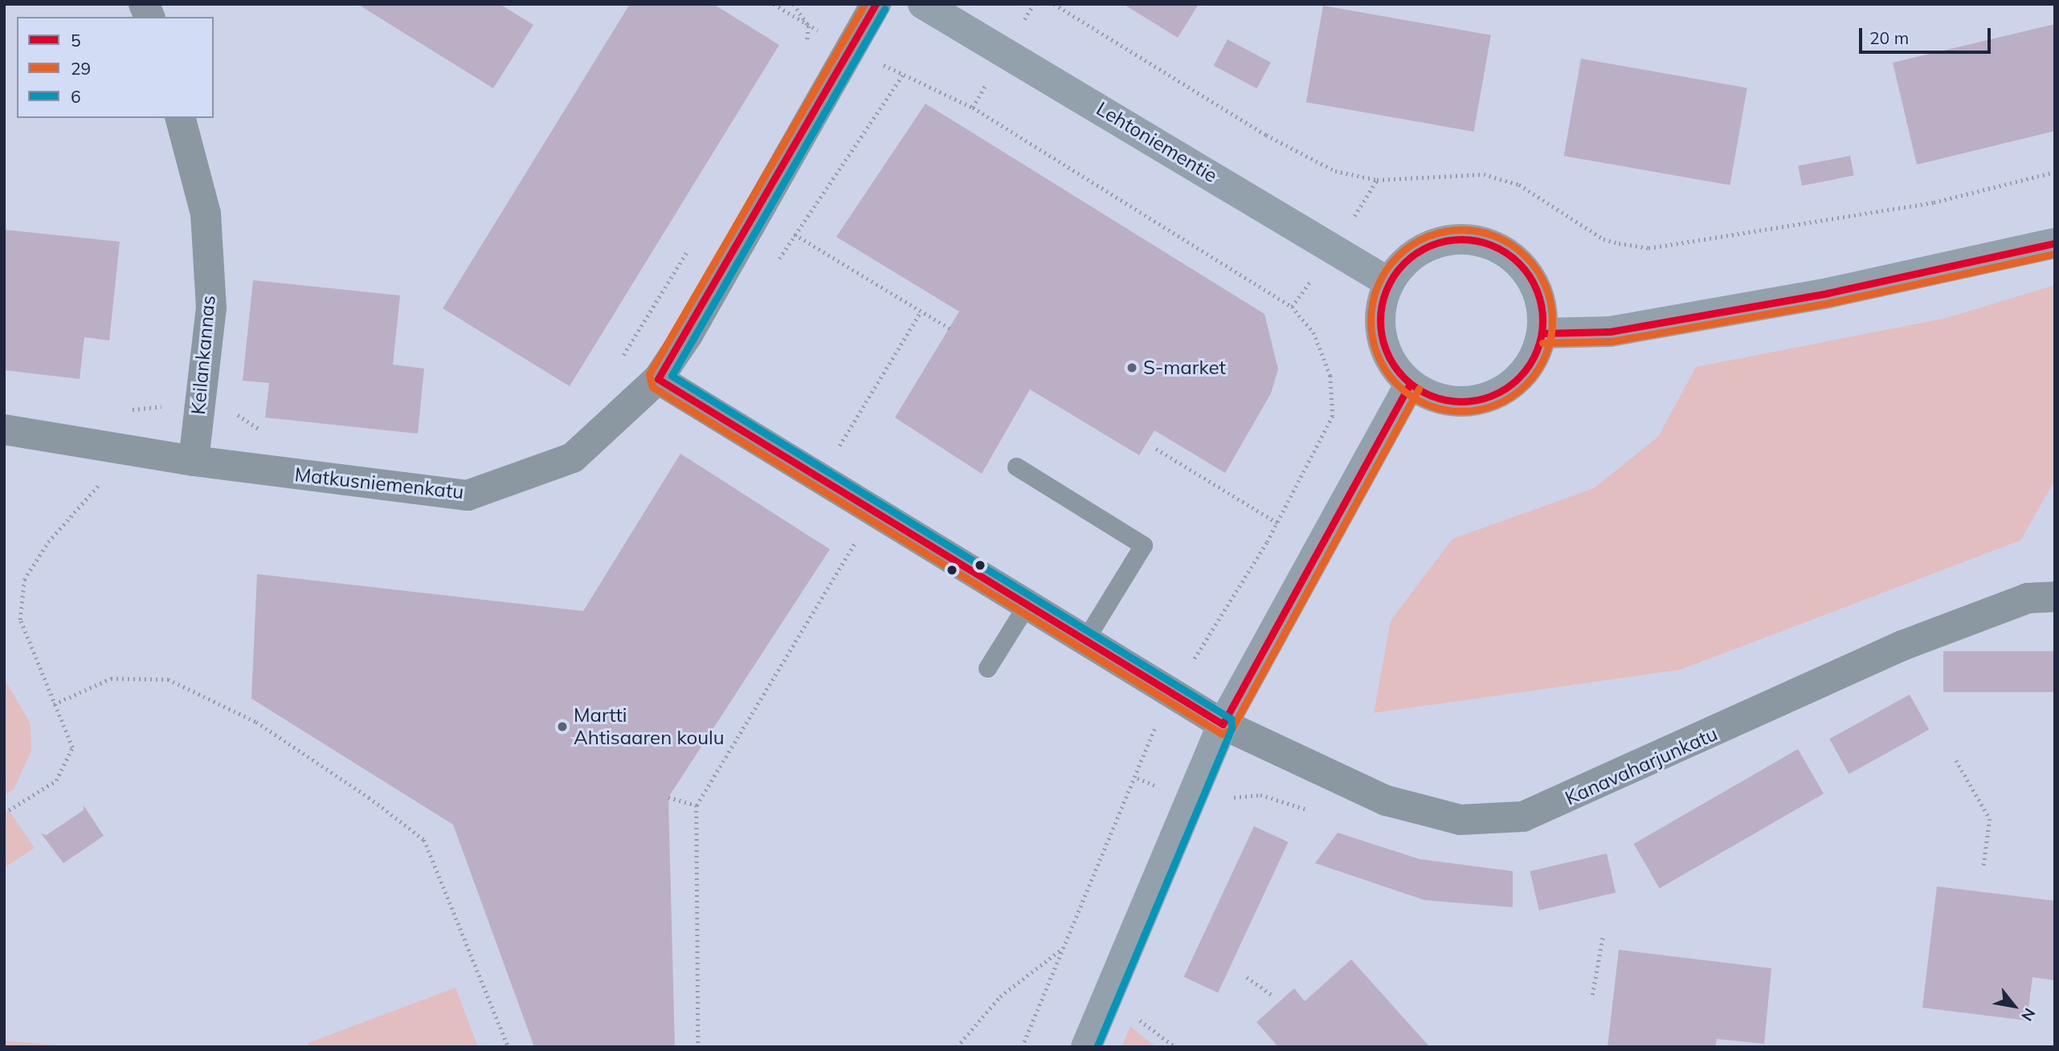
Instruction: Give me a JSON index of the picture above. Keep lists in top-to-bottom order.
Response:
{
  "streets": {
    "main road": ["Lehtoniementie"],
    "street": ["Keilankannas", "Matkusniemenkatu", "Kanavaharjunkatu"]
  },
  "crossings": [
    ["Keilankannas", "Matkusniemenkatu"],
    ["Matkusniemenkatu", "Kanavaharjunkatu"]
  ],
  "places": ["S-market", "Martti Ahtisaaren koulu"],
  "lines": ["transit line 5", "transit line 29", "transit line 6"],
  "legend": ["5", "29", "6"],
  "scale_bar": "20 m",
  "north": "bottom right"
}
